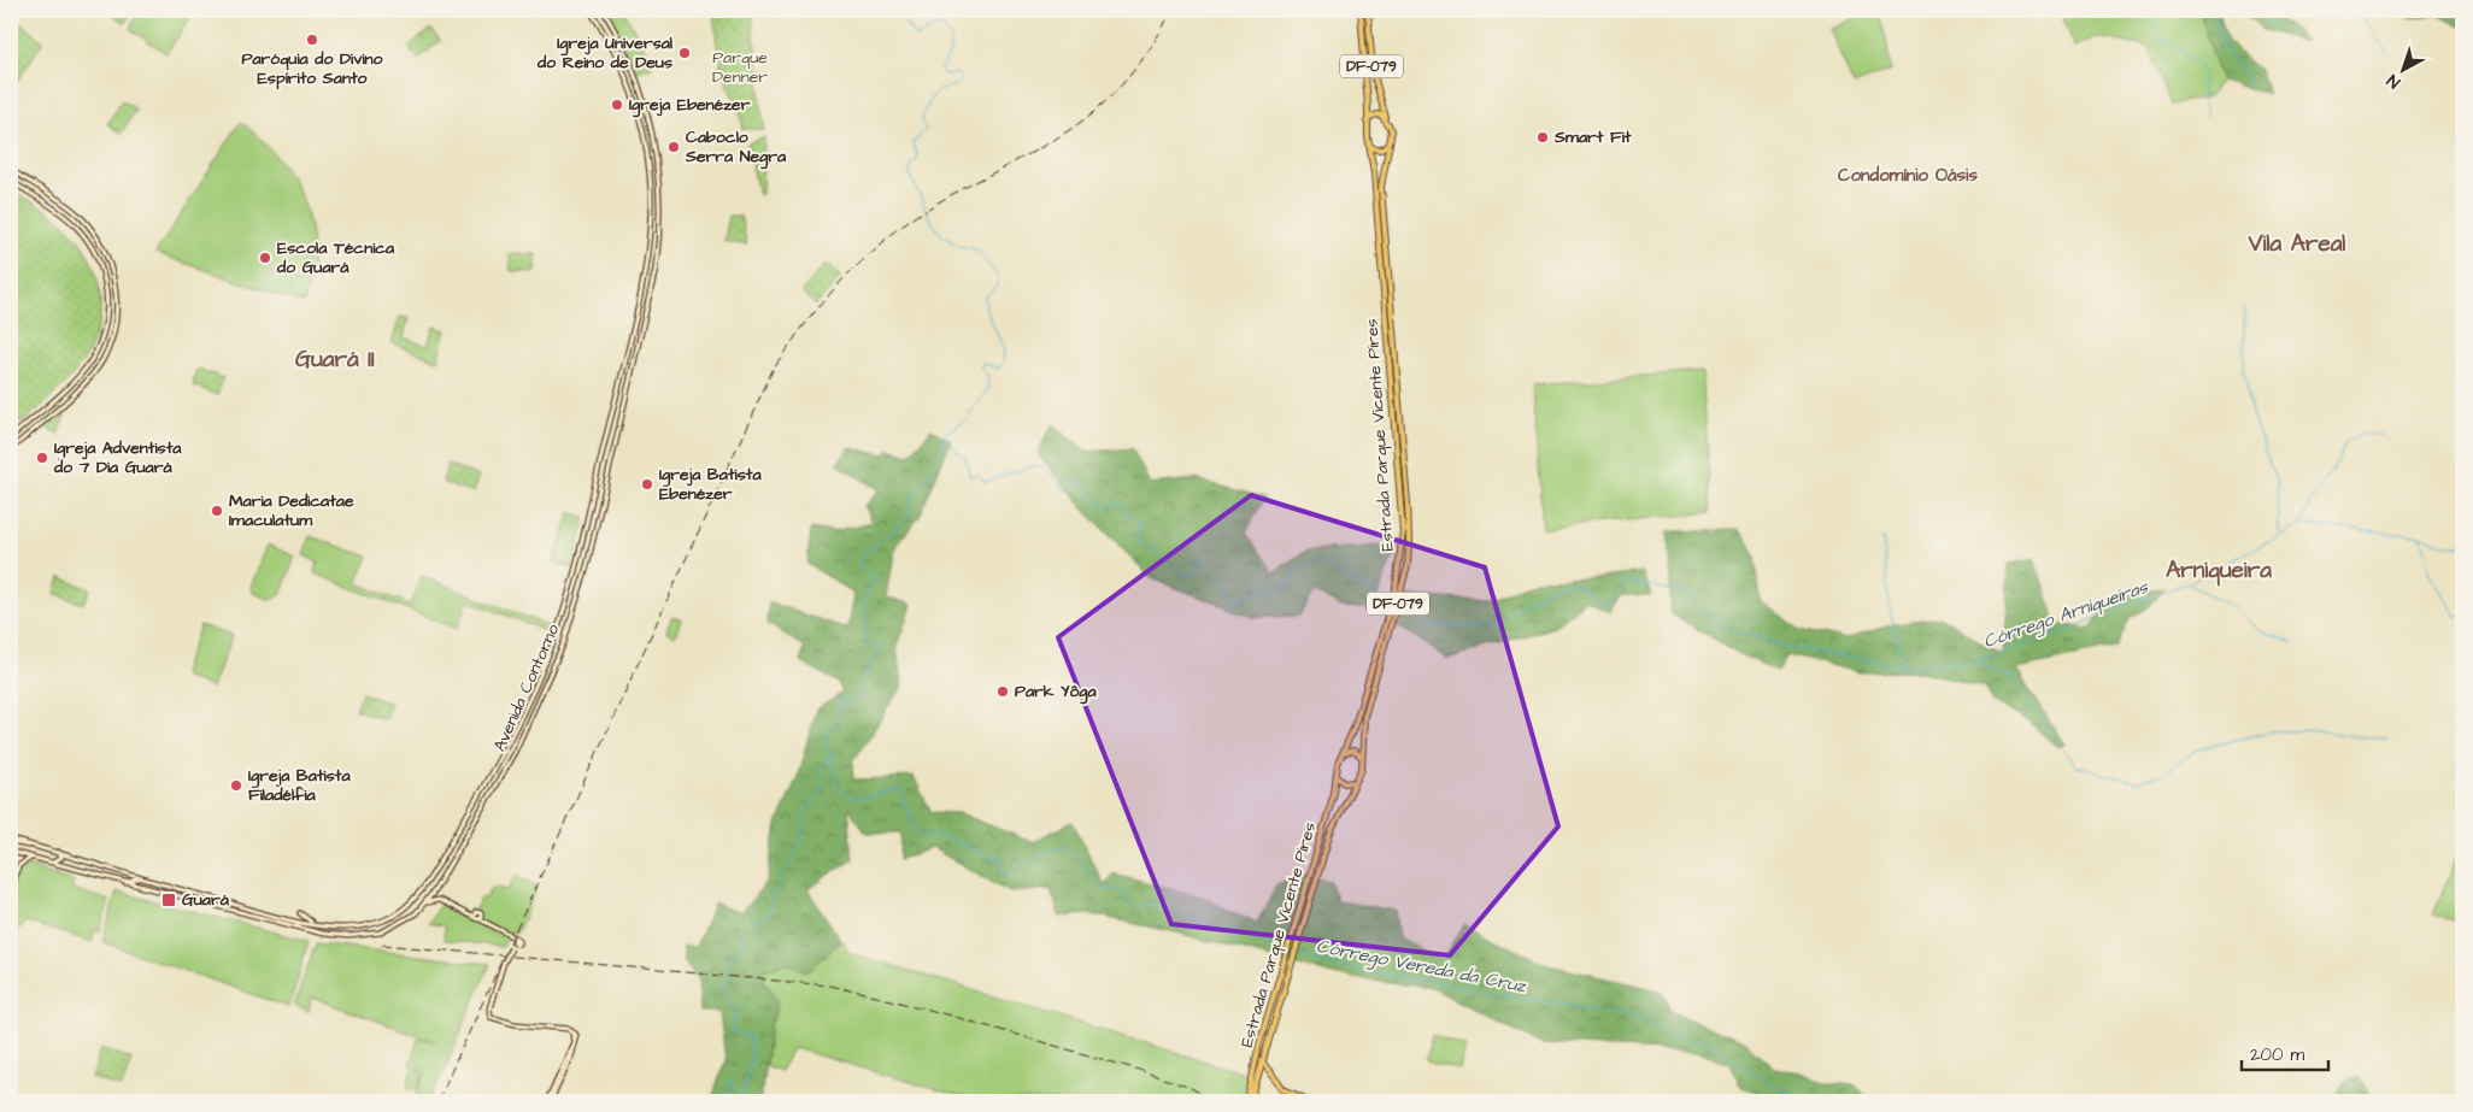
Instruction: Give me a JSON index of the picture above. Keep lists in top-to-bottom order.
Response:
{
  "streets": {
    "main road": ["DF-079", "Estrada Parque Vicente Pires", "Avenida Contorno"]
  },
  "crossings": [
    ["DF-079", "Estrada Parque Vicente Pires"]
  ],
  "districts": [
    "Condomínio Oásis",
    "Vila Areal",
    "Guará II",
    "Arniqueira"
  ],
  "water": ["Córrego Arniqueiras", "Córrego Vereda da Cruz"],
  "parks": ["Parque Denner"],
  "places": {
    "other": [
      "Paróquia do Divino Espírito Santo",
      "Igreja Universal do Reino de Deus",
      "Igreja Ebenézer",
      "Smart Fit",
      "Caboclo Serra Negra",
      "Escola Técnica do Guará",
      "Igreja Adventista do 7 Dia Guará",
      "Igreja Batista Ebenézer",
      "Maria Dedicatae Imaculatum",
      "Park Yôga",
      "Igreja Batista Filadélfia"
    ],
    "transit": ["Guará"]
  },
  "scale_bar": "200 m",
  "north": "bottom left"
}
